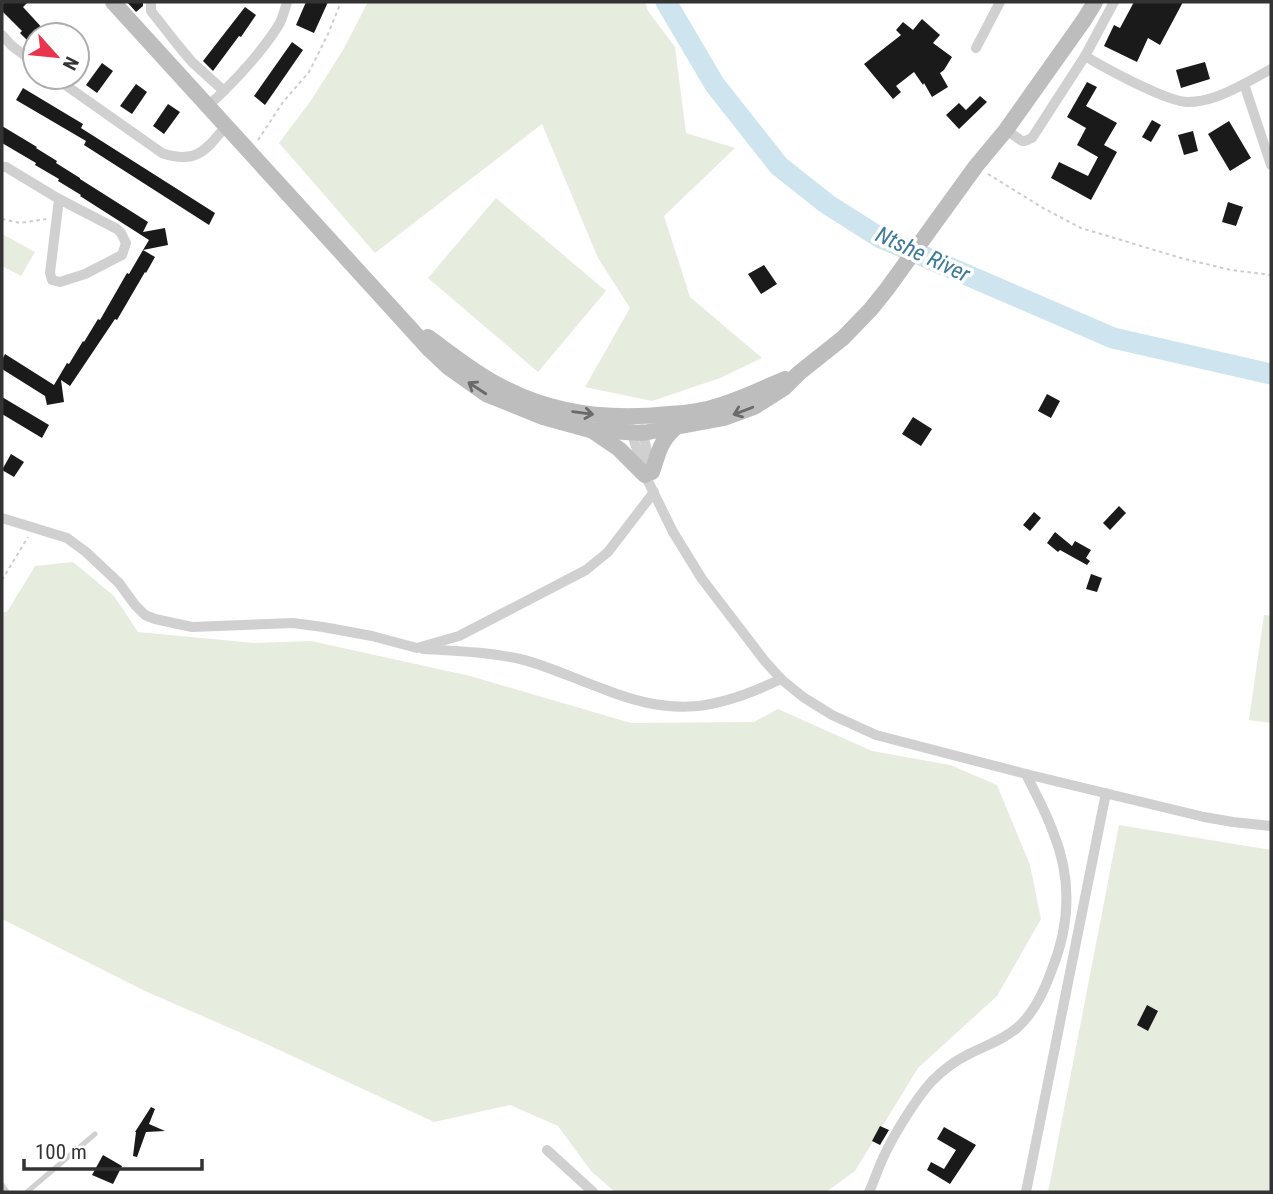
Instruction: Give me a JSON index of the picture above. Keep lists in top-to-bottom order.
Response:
{
  "water": ["Ntshe River"],
  "scale_bar": "100 m",
  "north": "bottom right"
}
